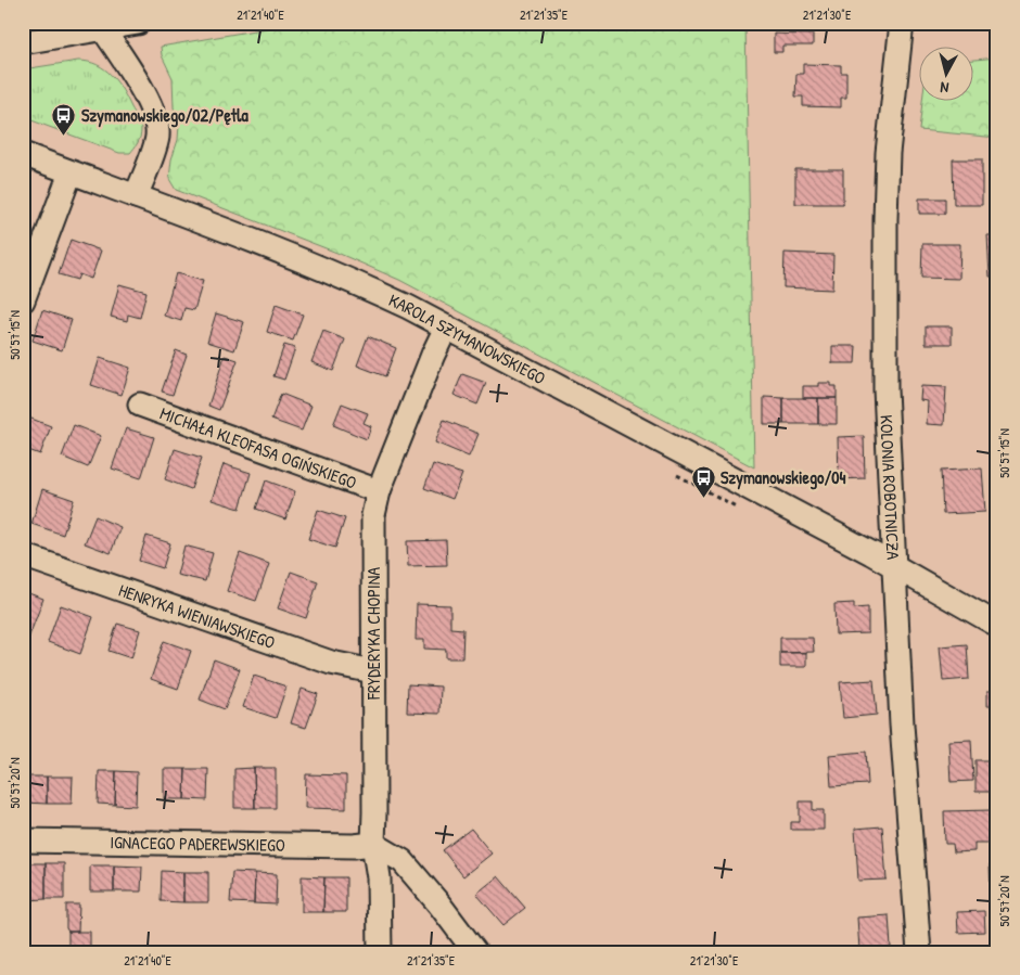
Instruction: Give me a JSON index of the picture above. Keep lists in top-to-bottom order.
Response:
{
  "streets": {
    "street": [
      "KAROLA SZYMANOWSKIEGO",
      "MICHAŁA KLEOFASA OGIŃSKIEGO",
      "KOLONIA ROBOTNICZA",
      "HENRYKA WIENIAWSKIEGO",
      "FRYDERYKA CHOPINA",
      "IGNACEGO PADEREWSKIEGO"
    ]
  },
  "crossings": [
    ["KAROLA SZYMANOWSKIEGO", "KOLONIA ROBOTNICZA"],
    ["KAROLA SZYMANOWSKIEGO", "FRYDERYKA CHOPINA"],
    ["MICHAŁA KLEOFASA OGIŃSKIEGO", "FRYDERYKA CHOPINA"],
    ["HENRYKA WIENIAWSKIEGO", "FRYDERYKA CHOPINA"],
    ["FRYDERYKA CHOPINA", "IGNACEGO PADEREWSKIEGO"]
  ],
  "places": {
    "bus stop": ["Szymanowskiego/02/Pętla", "Szymanowskiego/04"]
  },
  "north": "bottom",
  "coordinates": [
    "21°21'40\"E",
    "21°21'35\"E",
    "21°21'30\"E",
    "50°57'15\"N",
    "50°57'20\"N"
  ]
}
